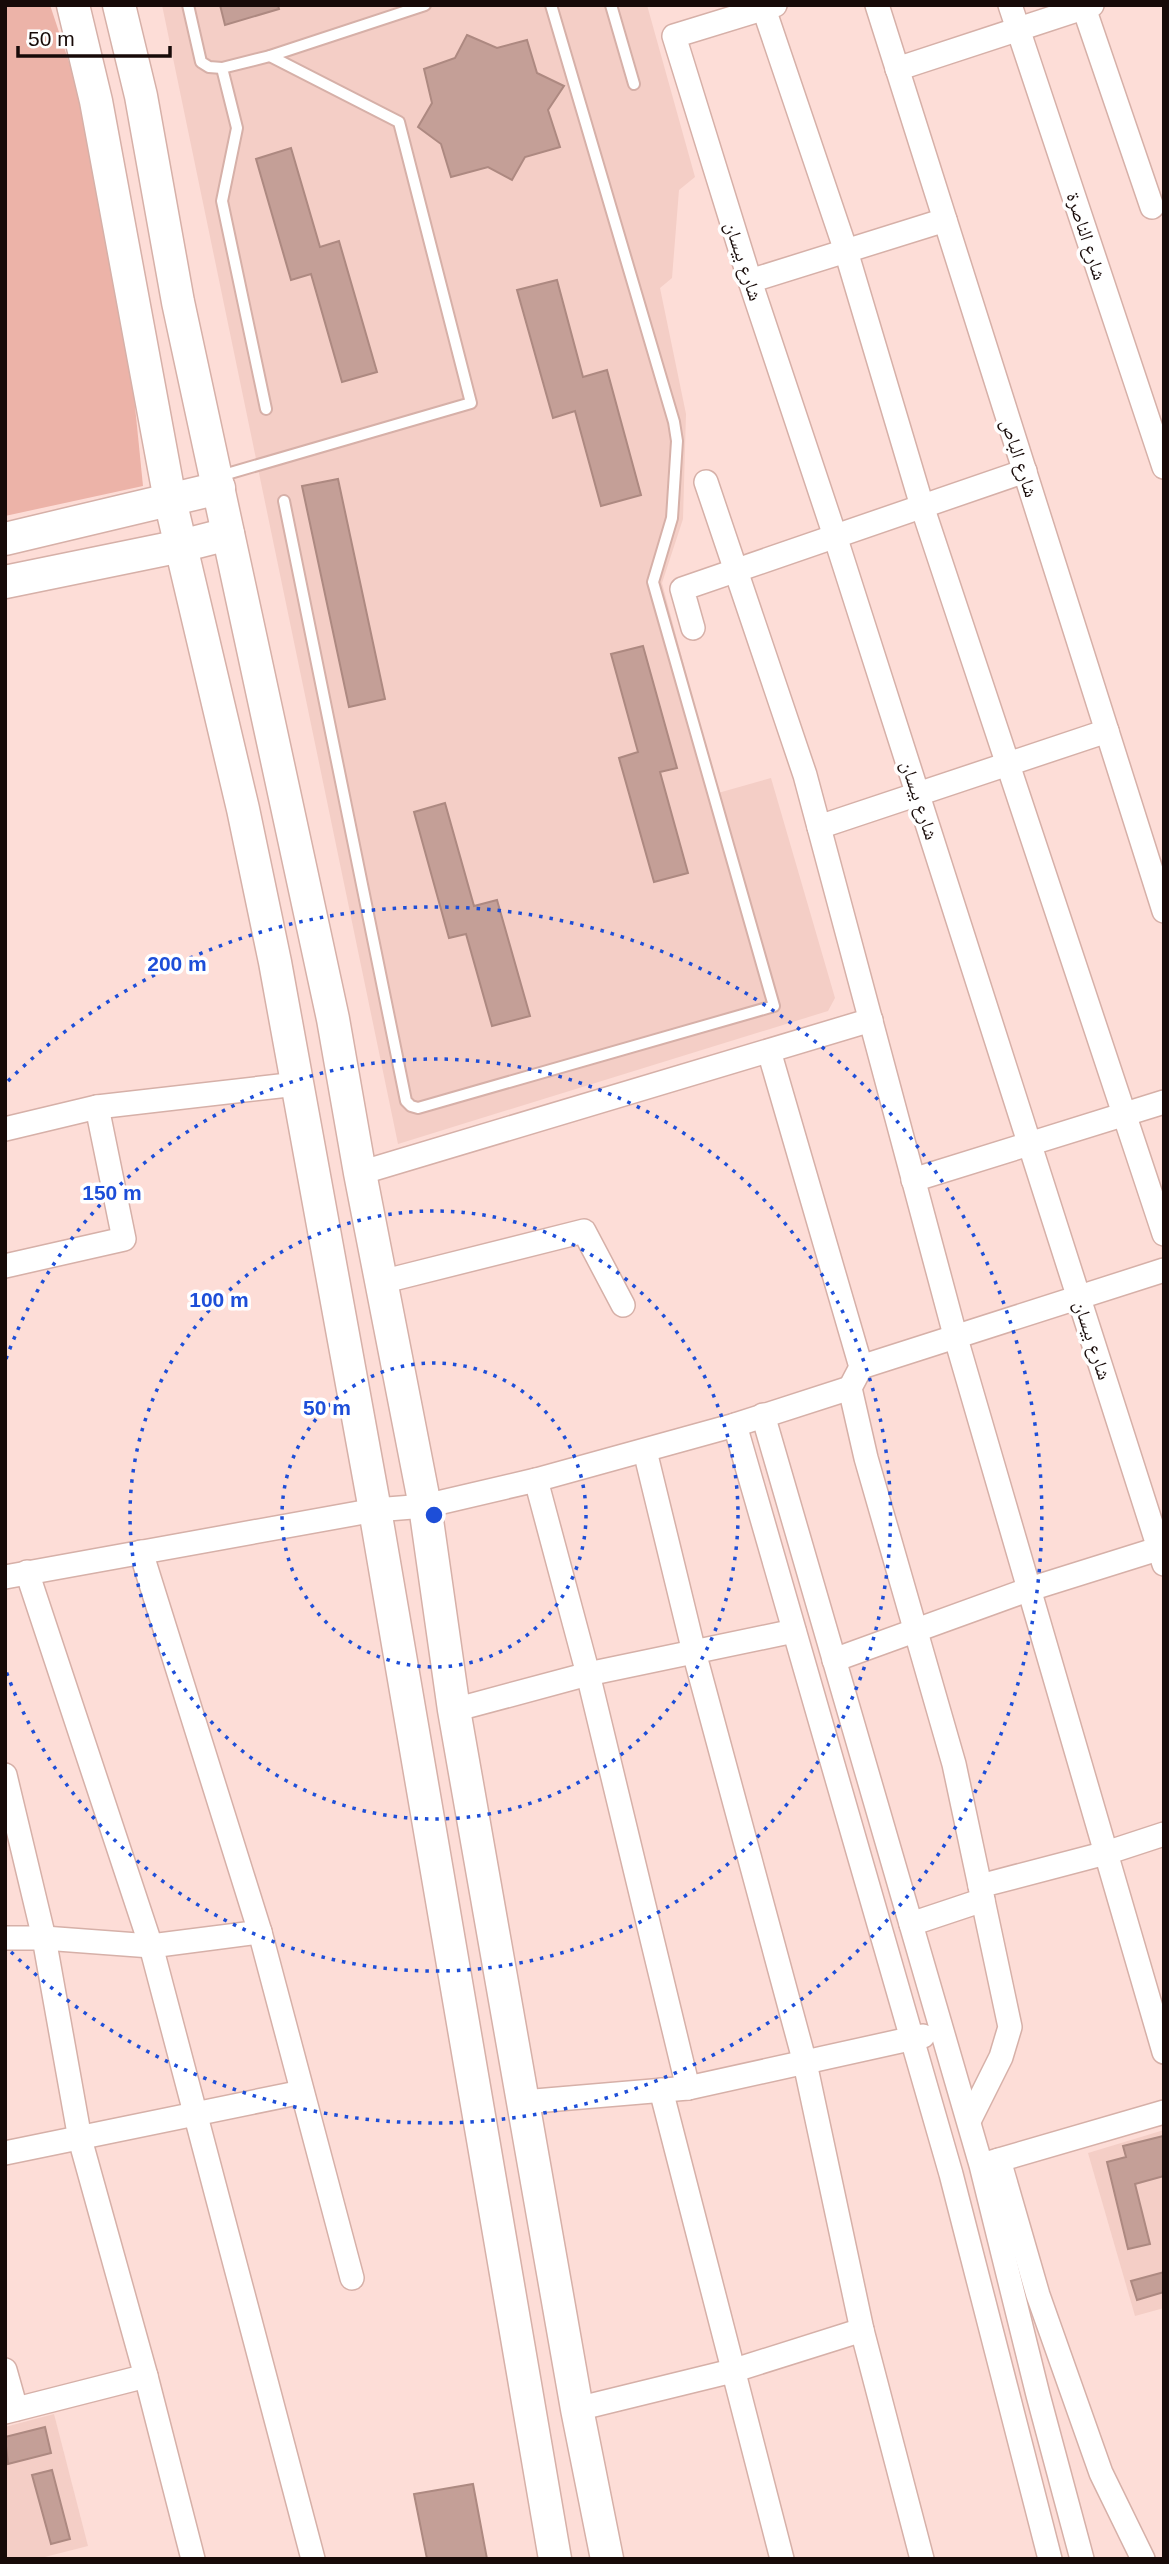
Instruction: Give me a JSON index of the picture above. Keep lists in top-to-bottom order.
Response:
{
  "streets": {
    "street": ["شارع الناصرة", "شارع بيسان", "شارع الباص"]
  },
  "scale_bar": "50 m",
  "rings": [
    "200 m",
    "150 m",
    "100 m",
    "50 m"
  ]
}
